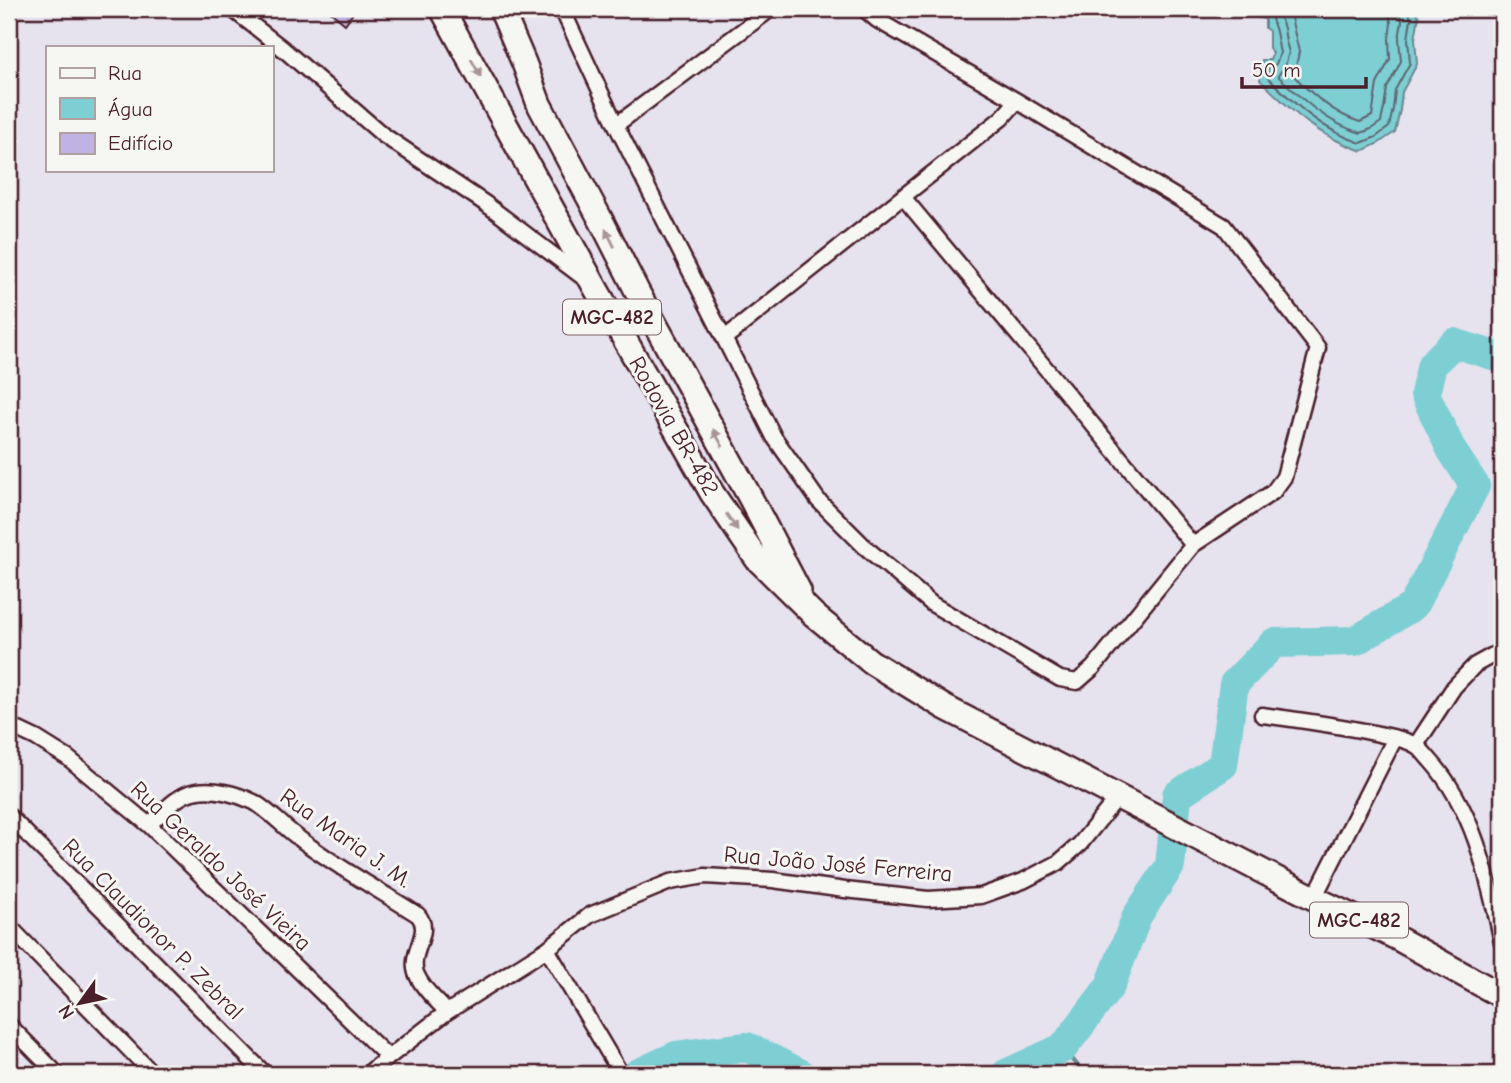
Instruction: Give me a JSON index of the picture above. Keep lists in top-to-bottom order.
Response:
{
  "streets": {
    "highway": ["MGC-482", "Rodovia BR-482"],
    "street": [
      "Rua Maria J. M.",
      "Rua João José Ferreira",
      "Rua Geraldo José Vieira",
      "Rua Claudionor P. Zebral"
    ]
  },
  "crossings": [
    ["MGC-482", "Rodovia BR-482"],
    ["Rodovia BR-482", "Rua João José Ferreira"],
    ["Rua Maria J. M.", "Rua João José Ferreira"],
    ["Rua Maria J. M.", "Rua Geraldo José Vieira"],
    ["Rua João José Ferreira", "Rua Geraldo José Vieira"]
  ],
  "legend": ["Rua", "Água", "Edifício"],
  "scale_bar": "50 m",
  "north": "bottom left"
}
